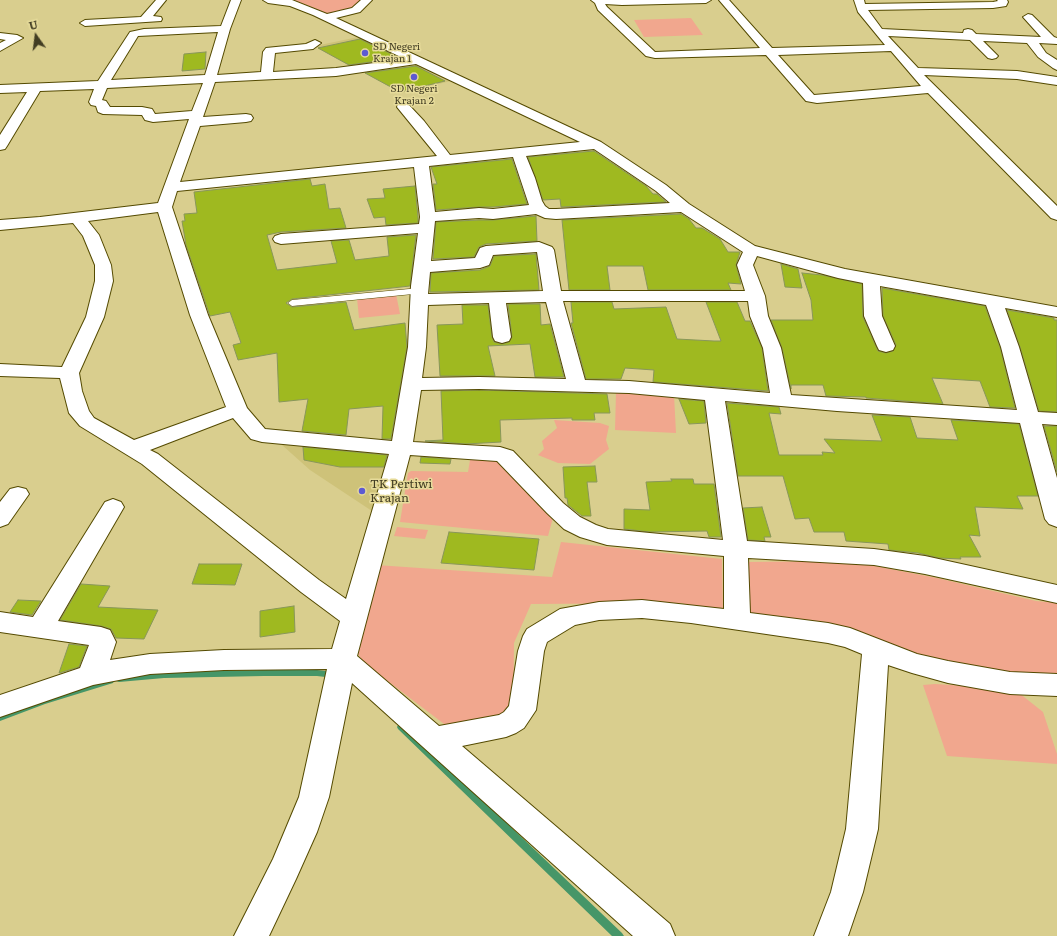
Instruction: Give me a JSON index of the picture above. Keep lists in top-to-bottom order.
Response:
{
  "places": ["SD Negeri Krajan 1", "SD Negeri Krajan 2", "TK Pertiwi Krajan"],
  "north": "top"
}
